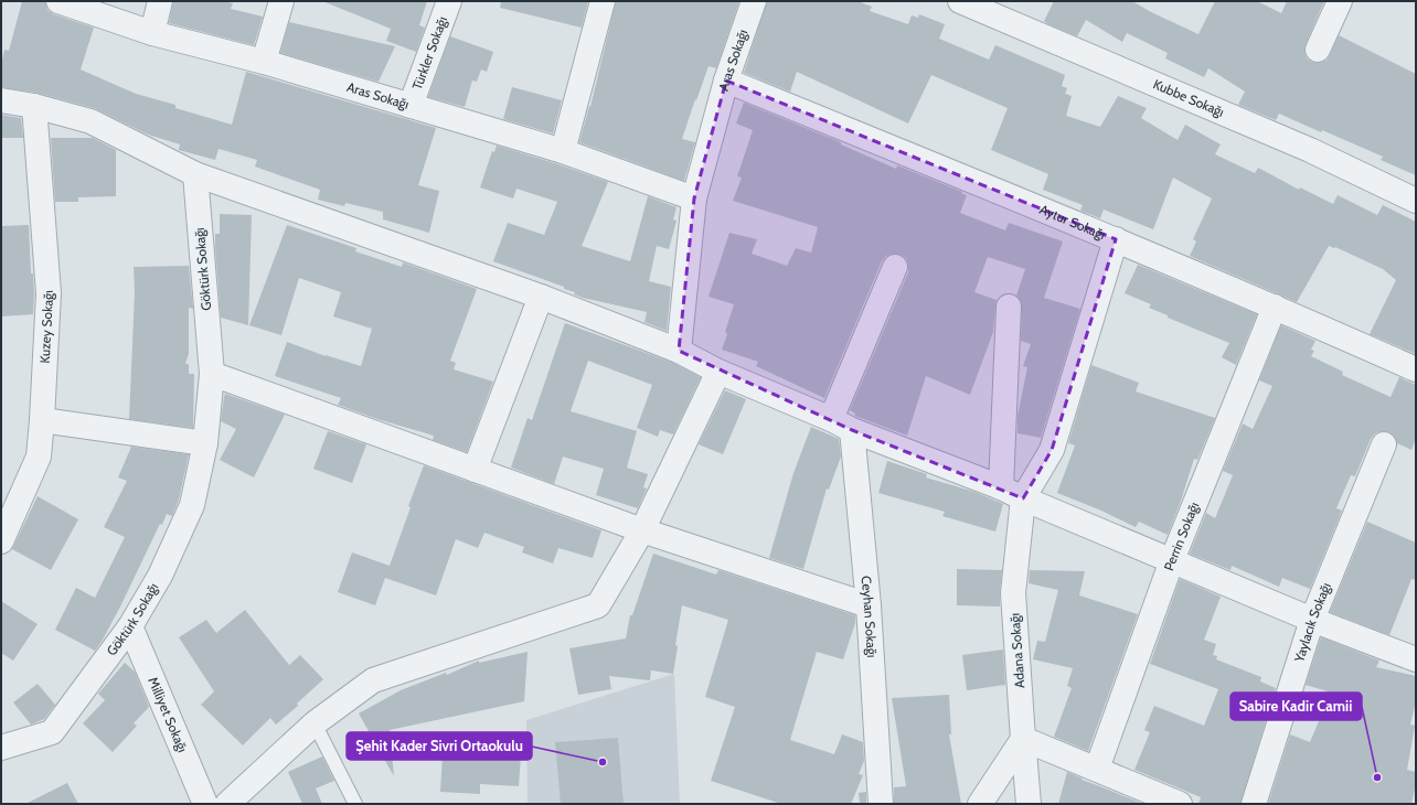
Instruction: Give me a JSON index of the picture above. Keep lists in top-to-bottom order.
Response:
{
  "streets": {
    "street": [
      "Türkler Sokağı",
      "Aras Sokağı",
      "Kubbe Sokağı",
      "Aytur Sokağı",
      "Göktürk Sokağı",
      "Kuzey Sokağı",
      "Perrin Sokağı",
      "Ceyhan Sokağı",
      "Yaylacık Sokağı",
      "Adana Sokağı",
      "Milliyet Sokağı"
    ]
  },
  "crossings": [
    ["Türkler Sokağı", "Aras Sokağı"],
    ["Aras Sokağı", "Aytur Sokağı"],
    ["Aytur Sokağı", "Perrin Sokağı"],
    ["Göktürk Sokağı", "Milliyet Sokağı"]
  ],
  "places": ["Şehit Kader Sivri Ortaokulu", "Sabire Kadir Camii"]
}
